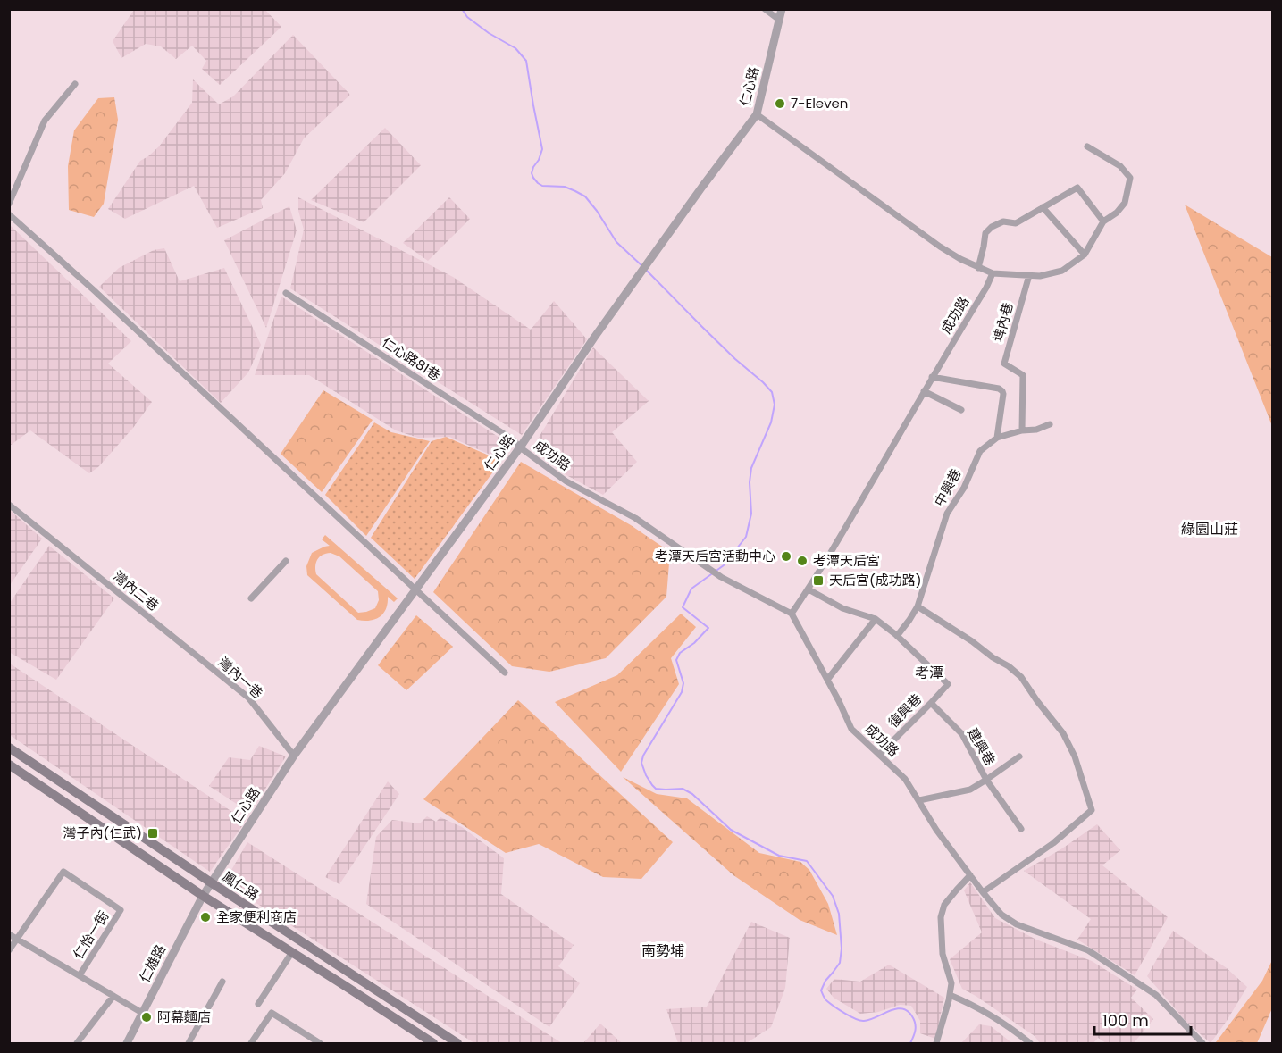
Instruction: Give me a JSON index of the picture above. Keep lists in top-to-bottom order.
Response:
{
  "streets": {
    "main road": ["鳳仁路"],
    "street": [
      "仁心路",
      "成功路",
      "埤內巷",
      "仁心路81巷",
      "中興巷",
      "灣內二巷",
      "灣內一巷",
      "復興巷",
      "建興巷",
      "仁怡一街",
      "仁雄路"
    ]
  },
  "crossings": [
    ["仁心路", "成功路"],
    ["仁心路", "仁心路81巷"],
    ["仁心路", "灣內一巷"],
    ["仁心路", "鳳仁路"],
    ["仁心路", "仁雄路"],
    ["成功路", "仁心路81巷"],
    ["成功路", "復興巷"],
    ["成功路", "建興巷"],
    ["埤內巷", "中興巷"],
    ["中興巷", "復興巷"],
    ["灣內二巷", "灣內一巷"],
    ["復興巷", "建興巷"]
  ],
  "districts": ["綠園山莊", "考潭", "南勢埔"],
  "places": {
    "other": [
      "7-Eleven",
      "考潭天后宮活動中心",
      "考潭天后宮",
      "全家便利商店",
      "阿幕麵店"
    ],
    "transit": ["天后宮(成功路)", "灣子內(仁武)"]
  },
  "scale_bar": "100 m"
}
